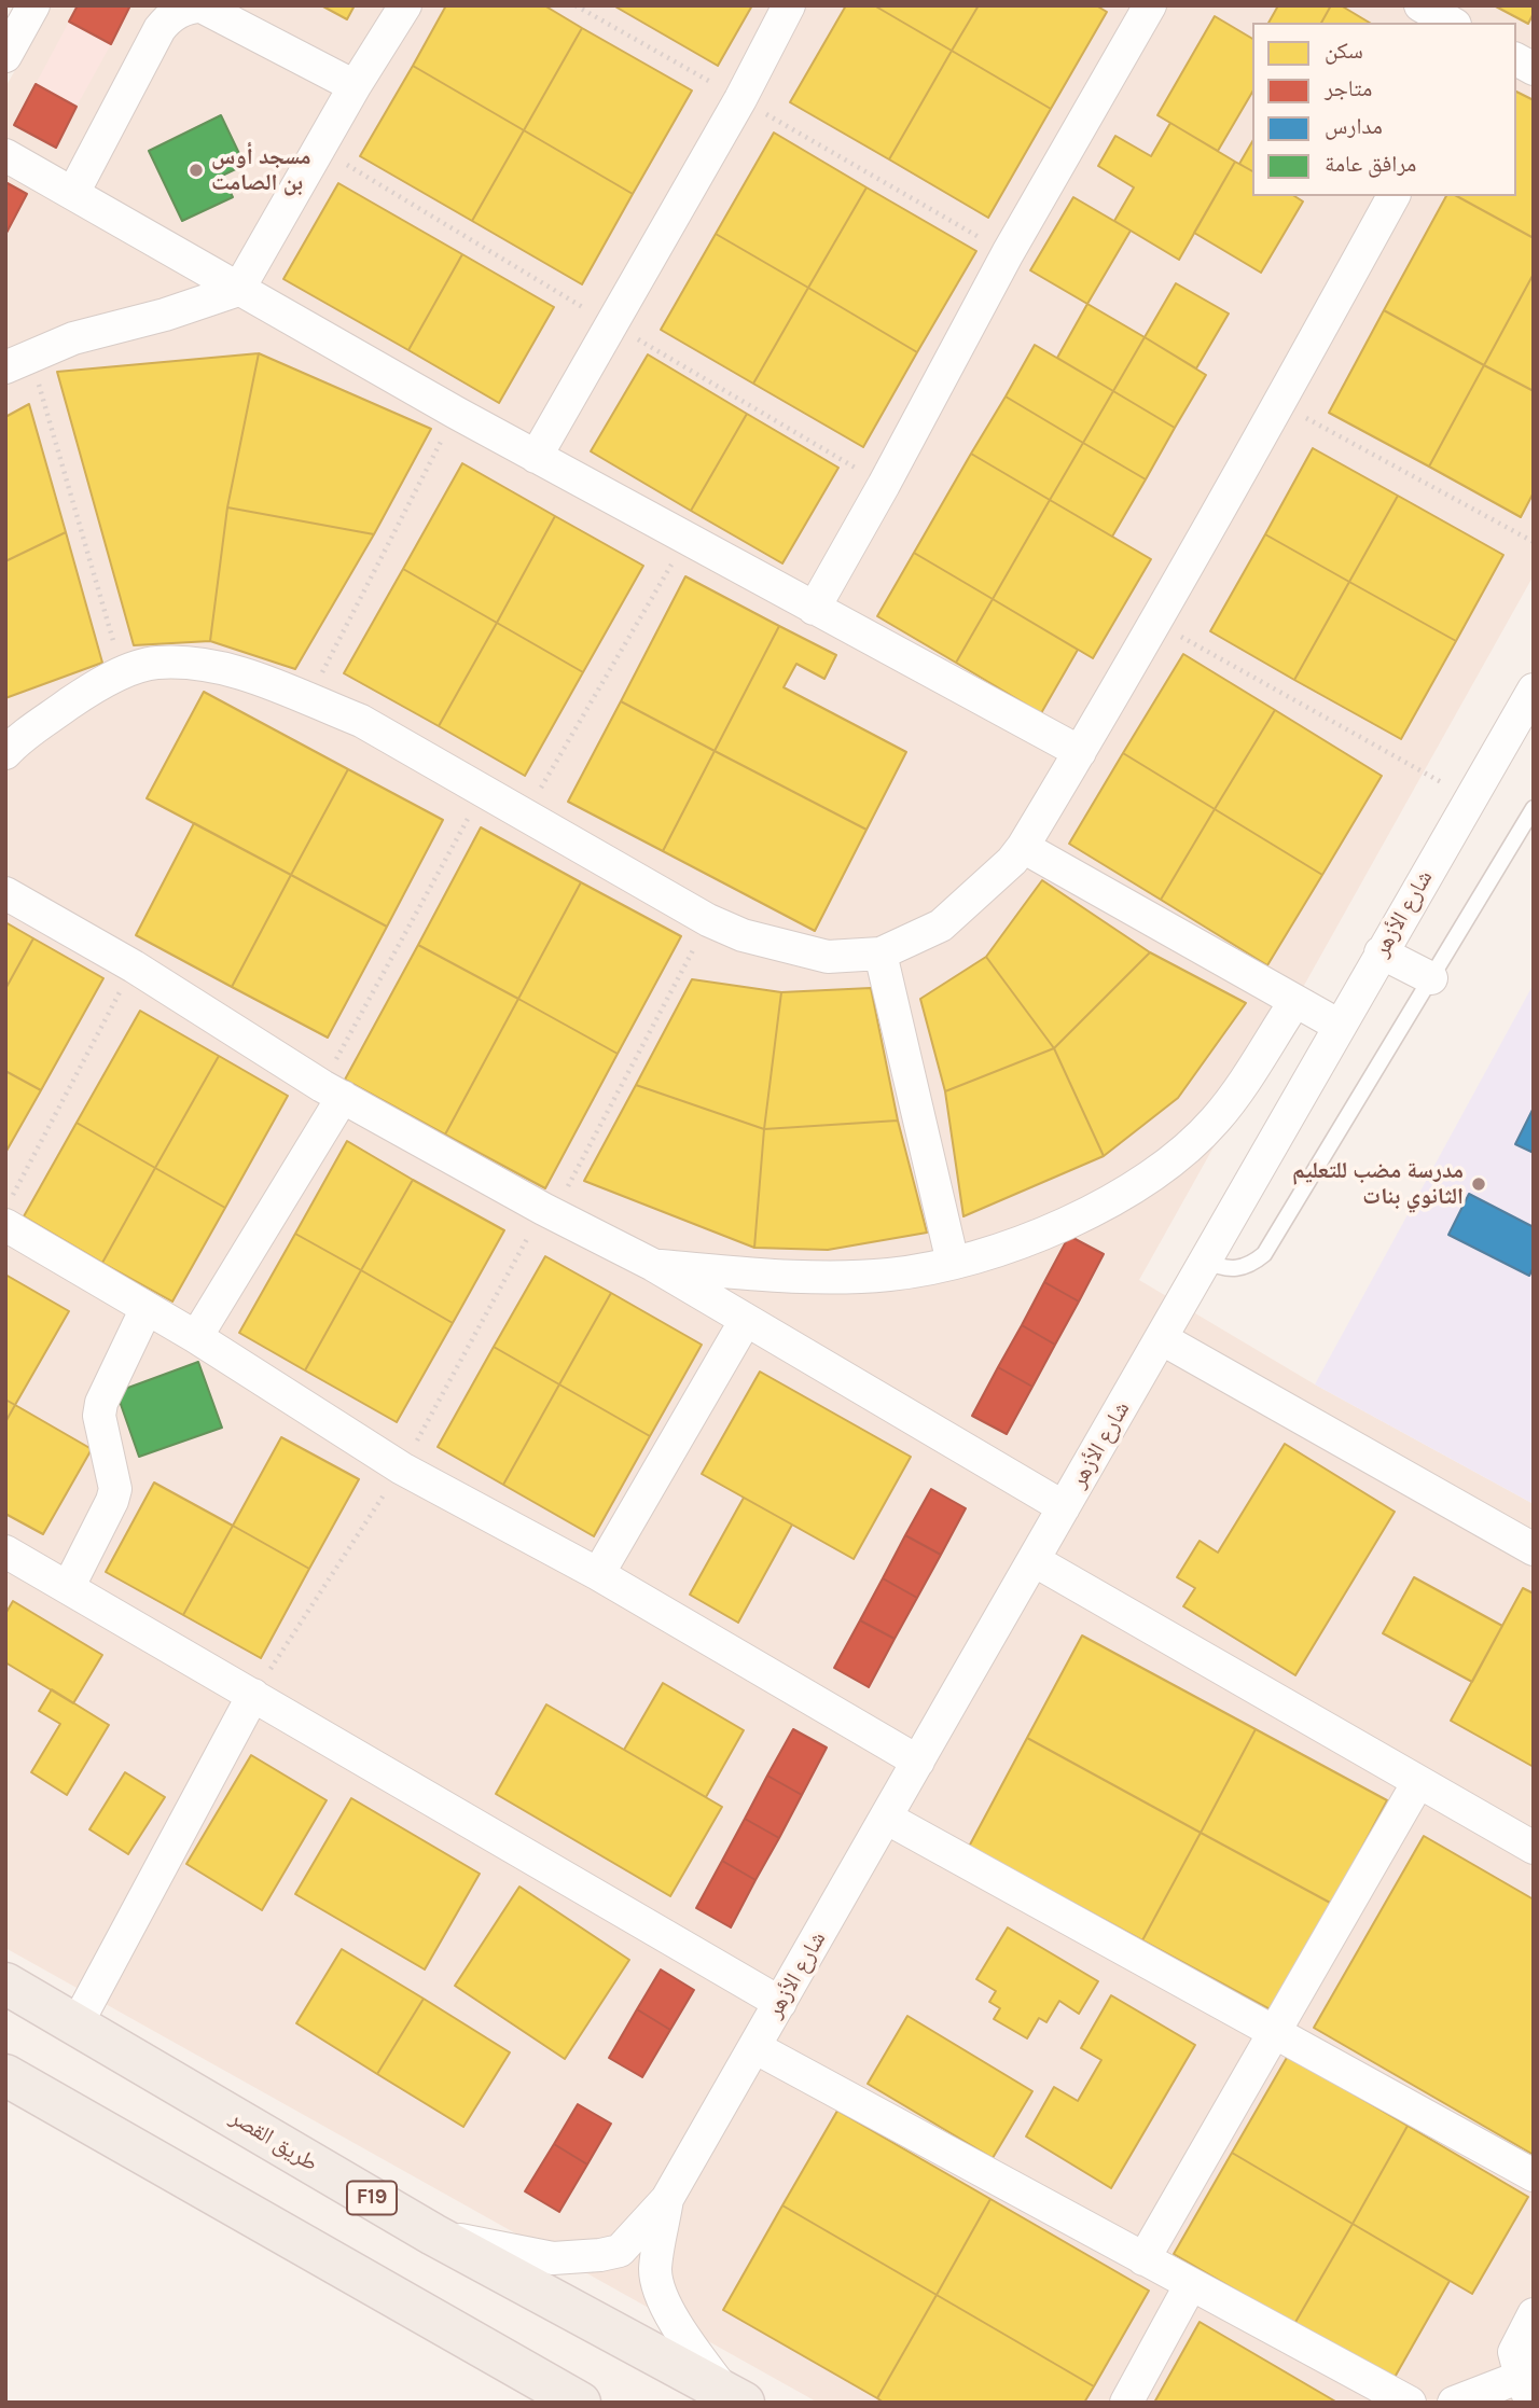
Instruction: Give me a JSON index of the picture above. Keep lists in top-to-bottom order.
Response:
{
  "streets": {
    "main road": ["طريق القصر", "F19"],
    "street": ["شارع الأزهر"]
  },
  "crossings": [
    ["شارع الأزهر", "طريق القصر"]
  ],
  "places": ["مسجد أوس بن الصامت", "مدرسة مضب للتعليم الثانوي بنات"],
  "legend": [
    "سكن",
    "متاجر",
    "مدارس",
    "مرافق عامة"
  ]
}
